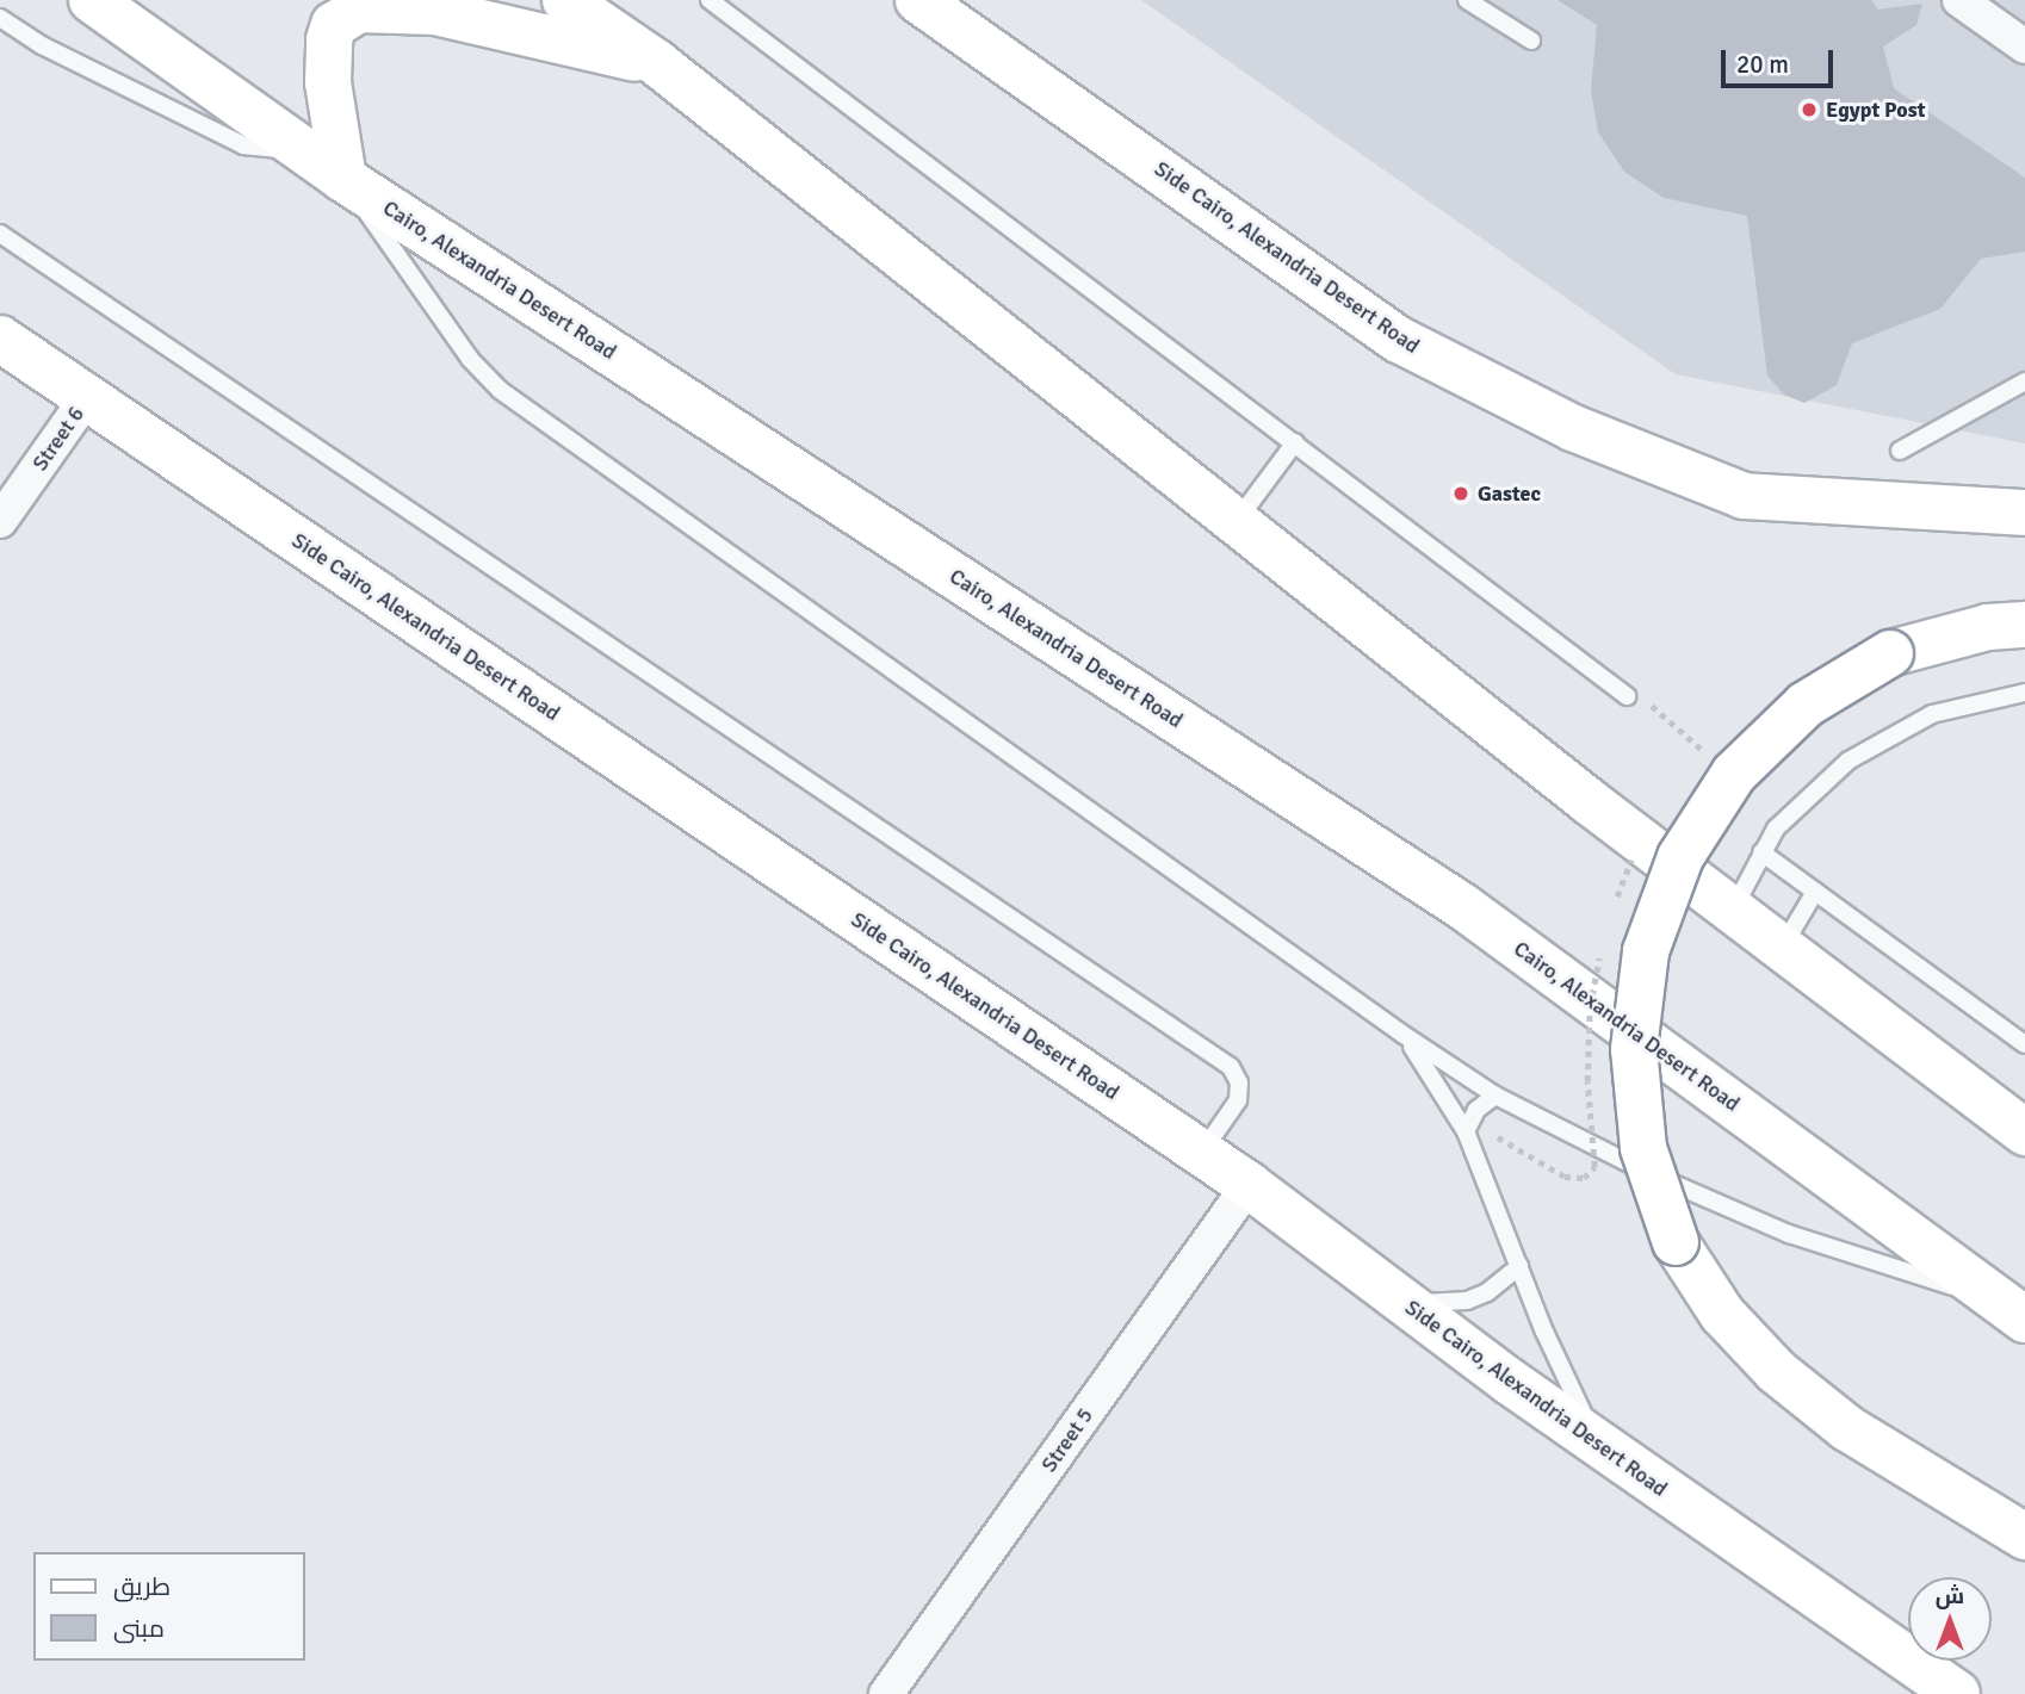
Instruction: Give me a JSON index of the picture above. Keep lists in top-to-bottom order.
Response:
{
  "streets": {
    "main road": ["Side Cairo, Alexandria Desert Road", "Cairo, Alexandria Desert Road"],
    "street": ["Street 6", "Street 5"]
  },
  "crossings": [
    ["Side Cairo, Alexandria Desert Road", "Street 6"],
    ["Side Cairo, Alexandria Desert Road", "Street 5"]
  ],
  "places": ["Egypt Post", "Gastec"],
  "legend": ["طريق", "مبنى"],
  "scale_bar": "20 m",
  "north": "top"
}
